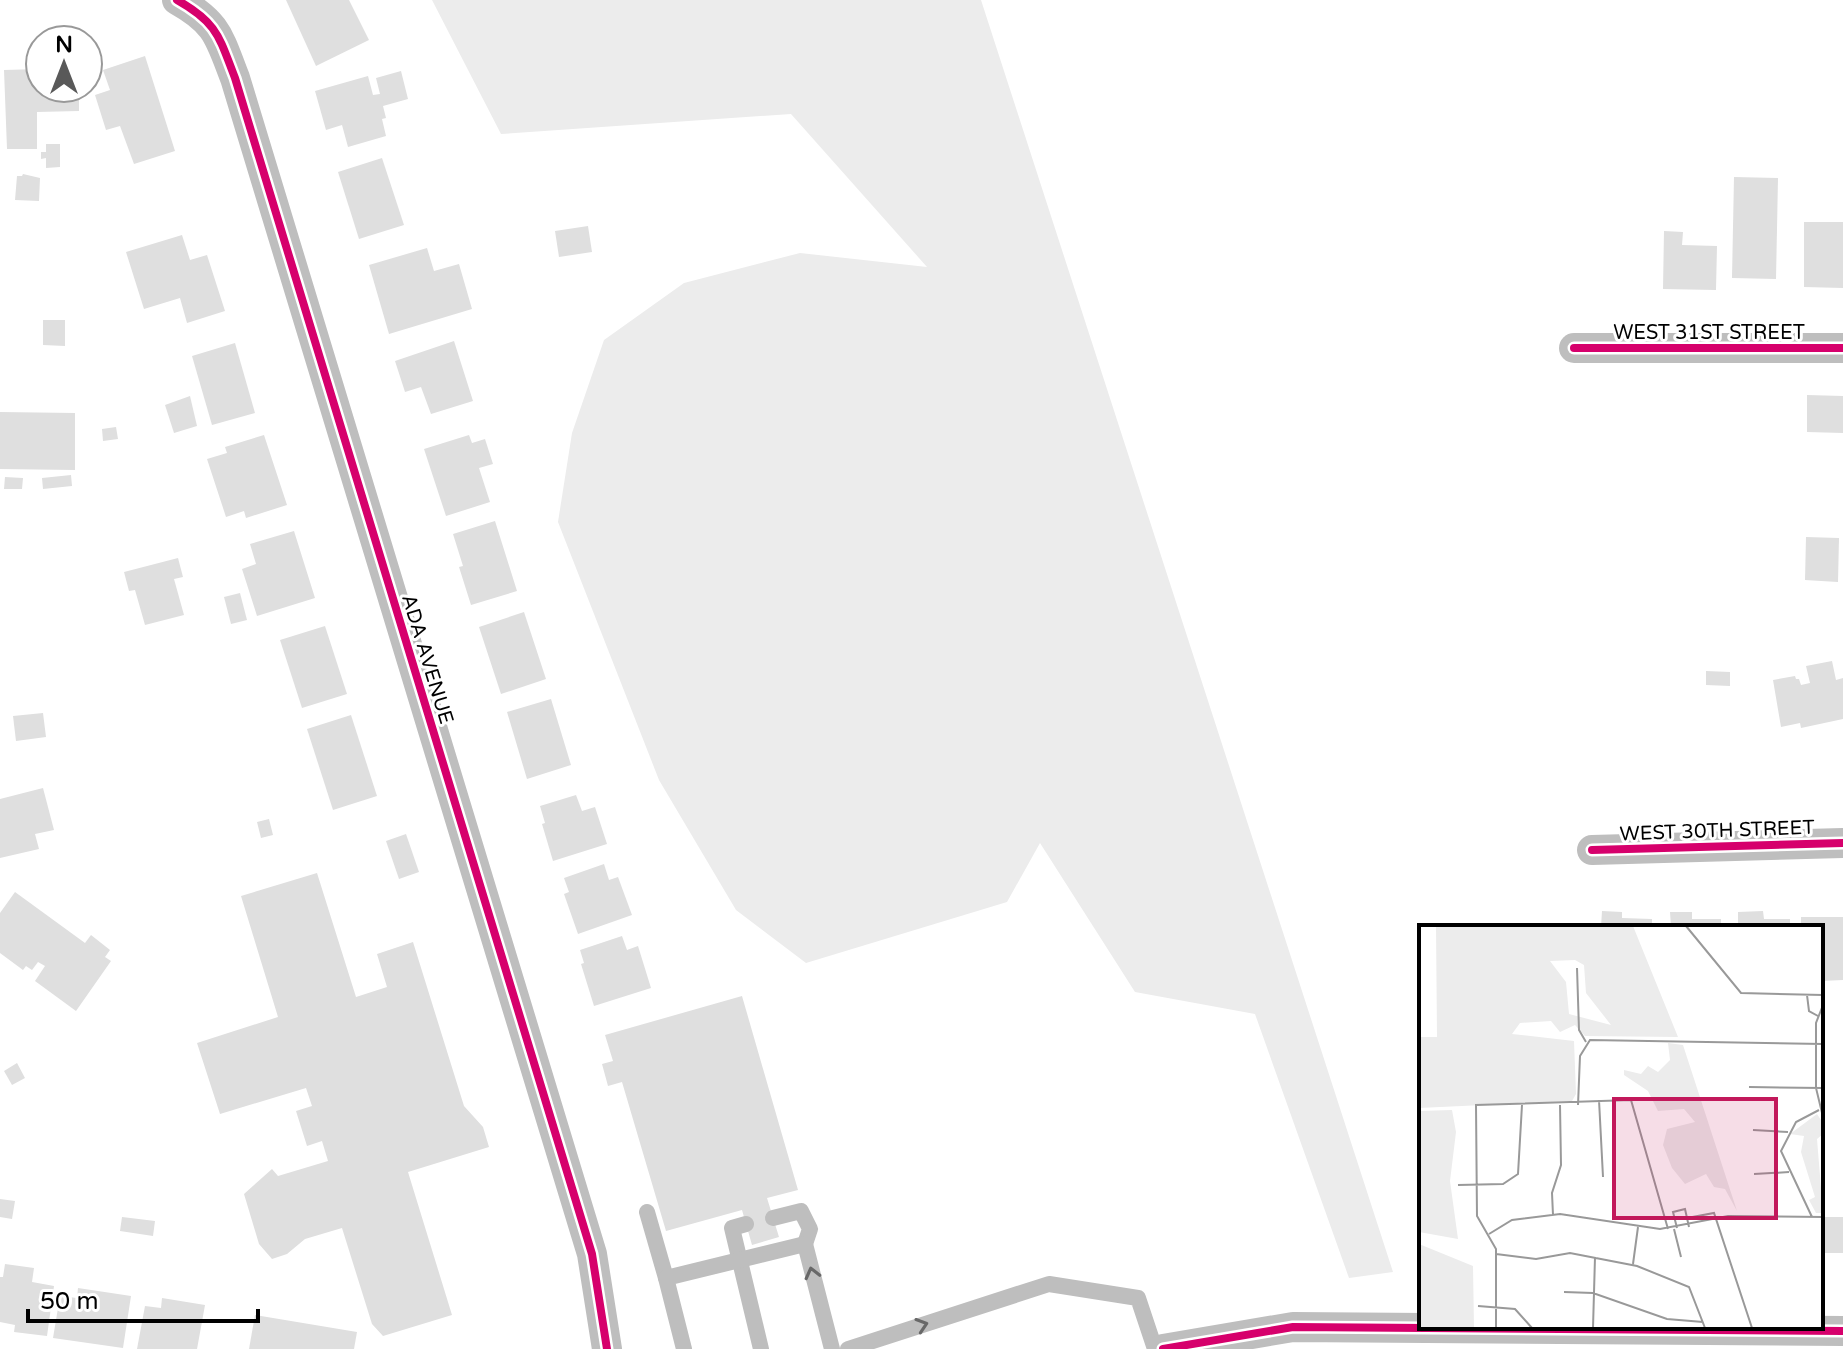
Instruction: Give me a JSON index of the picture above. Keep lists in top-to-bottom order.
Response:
{
  "streets": {
    "street": ["WEST 31ST STREET", "ADA AVENUE", "WEST 30TH STREET"]
  },
  "scale_bar": "50 m",
  "north": "top"
}
